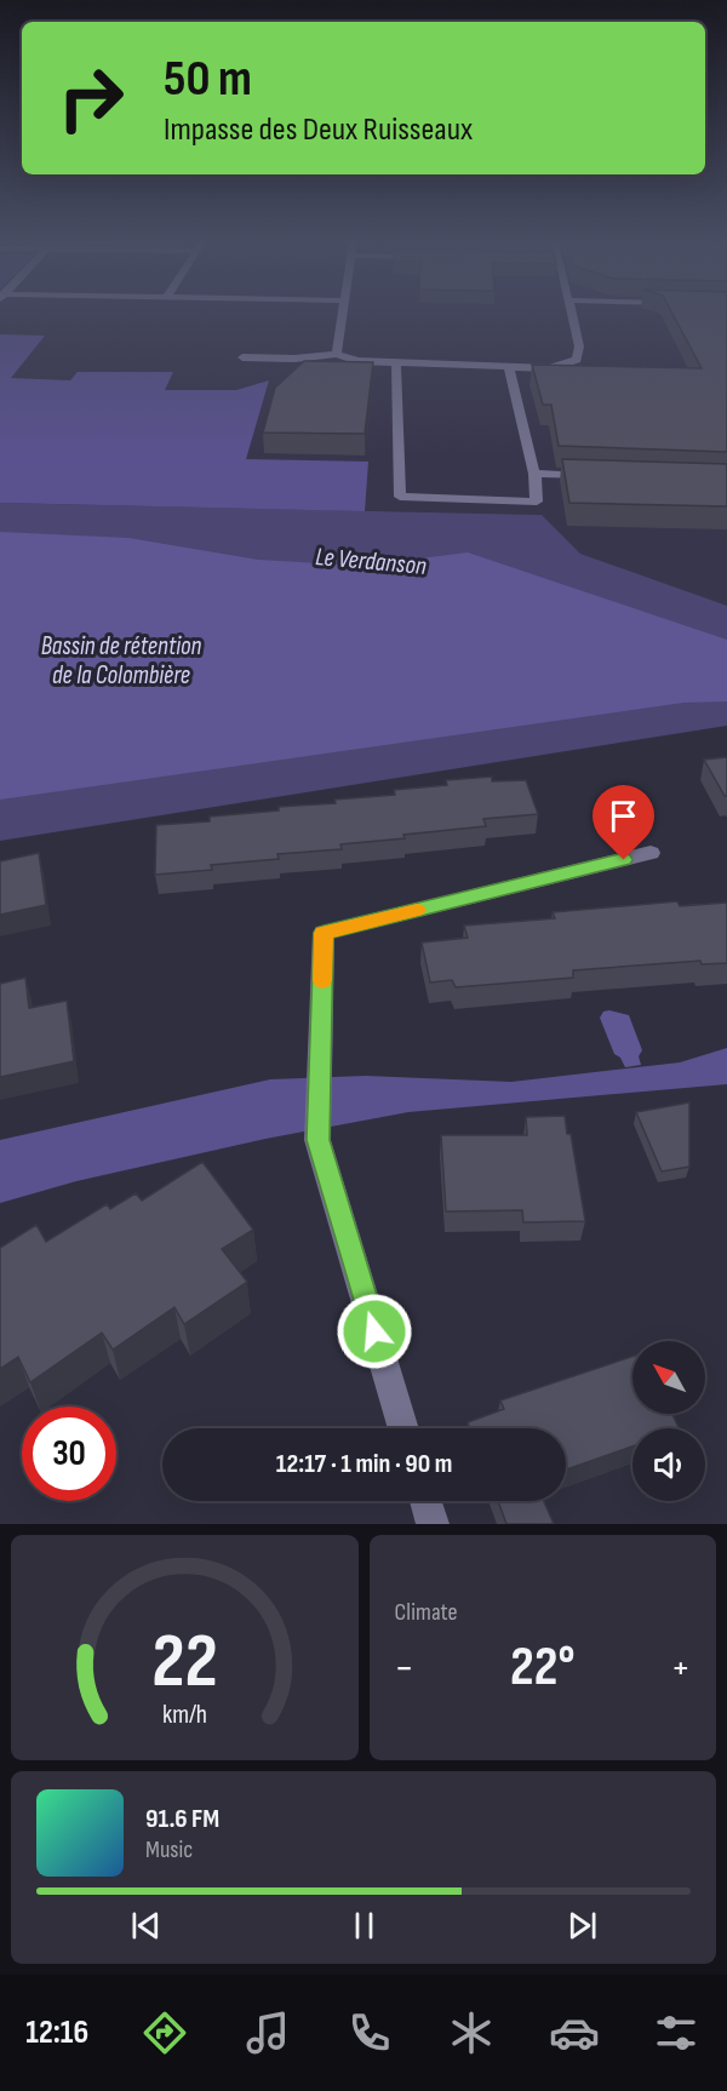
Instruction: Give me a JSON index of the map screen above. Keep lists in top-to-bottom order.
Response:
{
  "water": ["Le Verdanson", "Bassin de rétention de la Colombière"],
  "north": "top left",
  "page": {
    "turn": ["50 m", "Impasse des Deux Ruisseaux"],
    "limit": "30",
    "trip": "12:17 · 1 min · 90 m",
    "tile": "Climate",
    "heat": ["−", "22°", "+"],
    "song": ["91.6 FM", "Music"],
    "tabs": "12:16",
    "gauge": ["22", "km/h"]
  }
}
